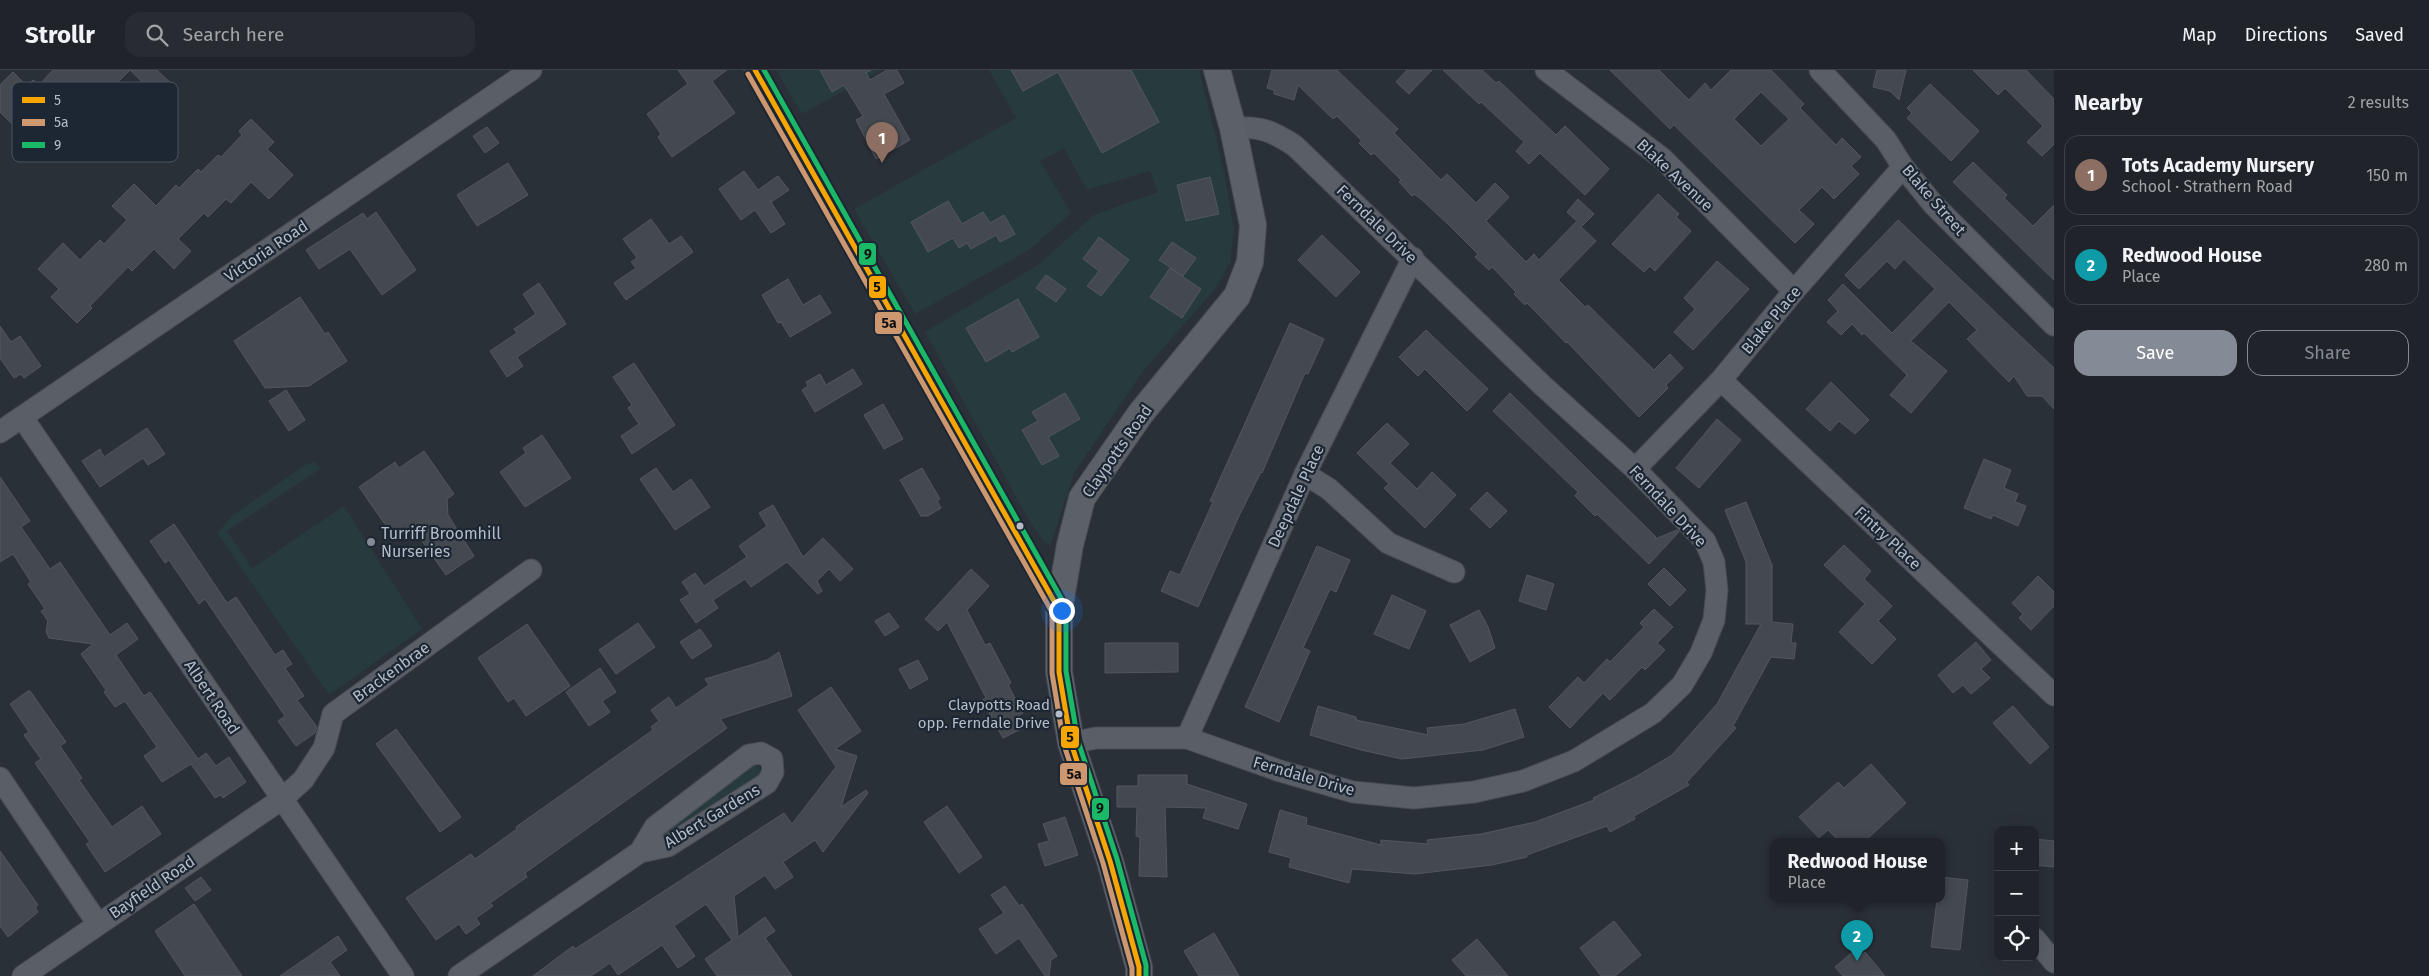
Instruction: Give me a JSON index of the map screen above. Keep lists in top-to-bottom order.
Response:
{
  "streets": {
    "main road": ["Claypotts Road"],
    "street": [
      "Blake Avenue",
      "Blake Street",
      "Ferndale Drive",
      "Victoria Road",
      "Blake Place",
      "Deepdale Place",
      "Fintry Place",
      "Brackenbrae",
      "Albert Road",
      "Albert Gardens",
      "Bayfield Road"
    ]
  },
  "crossings": [
    ["Blake Avenue", "Blake Place"],
    ["Blake Street", "Blake Place"],
    ["Ferndale Drive", "Blake Place"],
    ["Ferndale Drive", "Claypotts Road"],
    ["Ferndale Drive", "Deepdale Place"],
    ["Victoria Road", "Albert Road"],
    ["Blake Place", "Fintry Place"],
    ["Brackenbrae", "Albert Road"],
    ["Brackenbrae", "Bayfield Road"],
    ["Albert Road", "Bayfield Road"]
  ],
  "places": ["Turriff Broomhill Nurseries", "Claypotts Road opp. Ferndale Drive"],
  "lines": ["transit line 5", "transit line 9", "transit line 5a"],
  "legend": ["5", "5a", "9"],
  "page": {
    "header": "Strollr",
    "search": "Search here",
    "nav": ["Map", "Directions", "Saved"],
    "heading": ["Nearby", "2 results"],
    "pins": ["1", "2"],
    "list": [
      {
        "mark": "1",
        "name": "Tots Academy Nursery",
        "note": "School · Strathern Road",
        "value": "150 m"
      },
      {
        "mark": "2",
        "name": "Redwood House",
        "note": "Place",
        "value": "280 m"
      }
    ],
    "buttons": ["Save", "Share"],
    "map_buttons": ["+", "−"],
    "popup": ["Redwood House", "Place"]
  }
}
